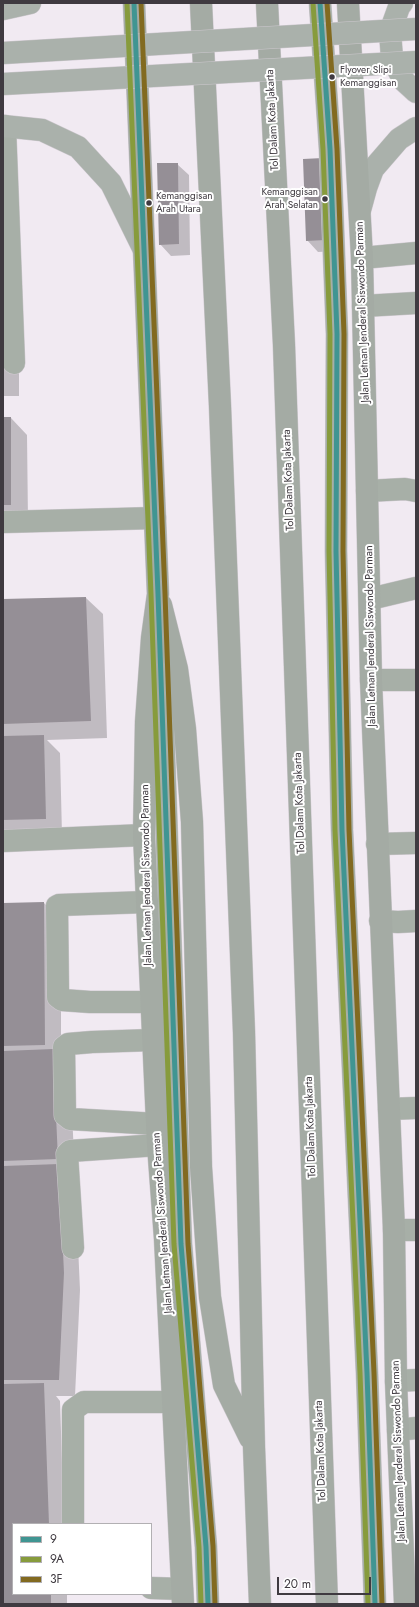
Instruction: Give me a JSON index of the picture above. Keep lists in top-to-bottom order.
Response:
{
  "streets": {
    "highway": ["Tol Dalam Kota Jakarta", "Jalan Letnan Jenderal Siswondo Parman"]
  },
  "places": ["Flyover Slipi Kemanggisan", "Kemanggisan Arah Selatan", "Kemanggisan Arah Utara"],
  "lines": ["transit line 9", "transit line 9A", "transit line 3F"],
  "legend": ["9", "9A", "3F"],
  "scale_bar": "20 m"
}
